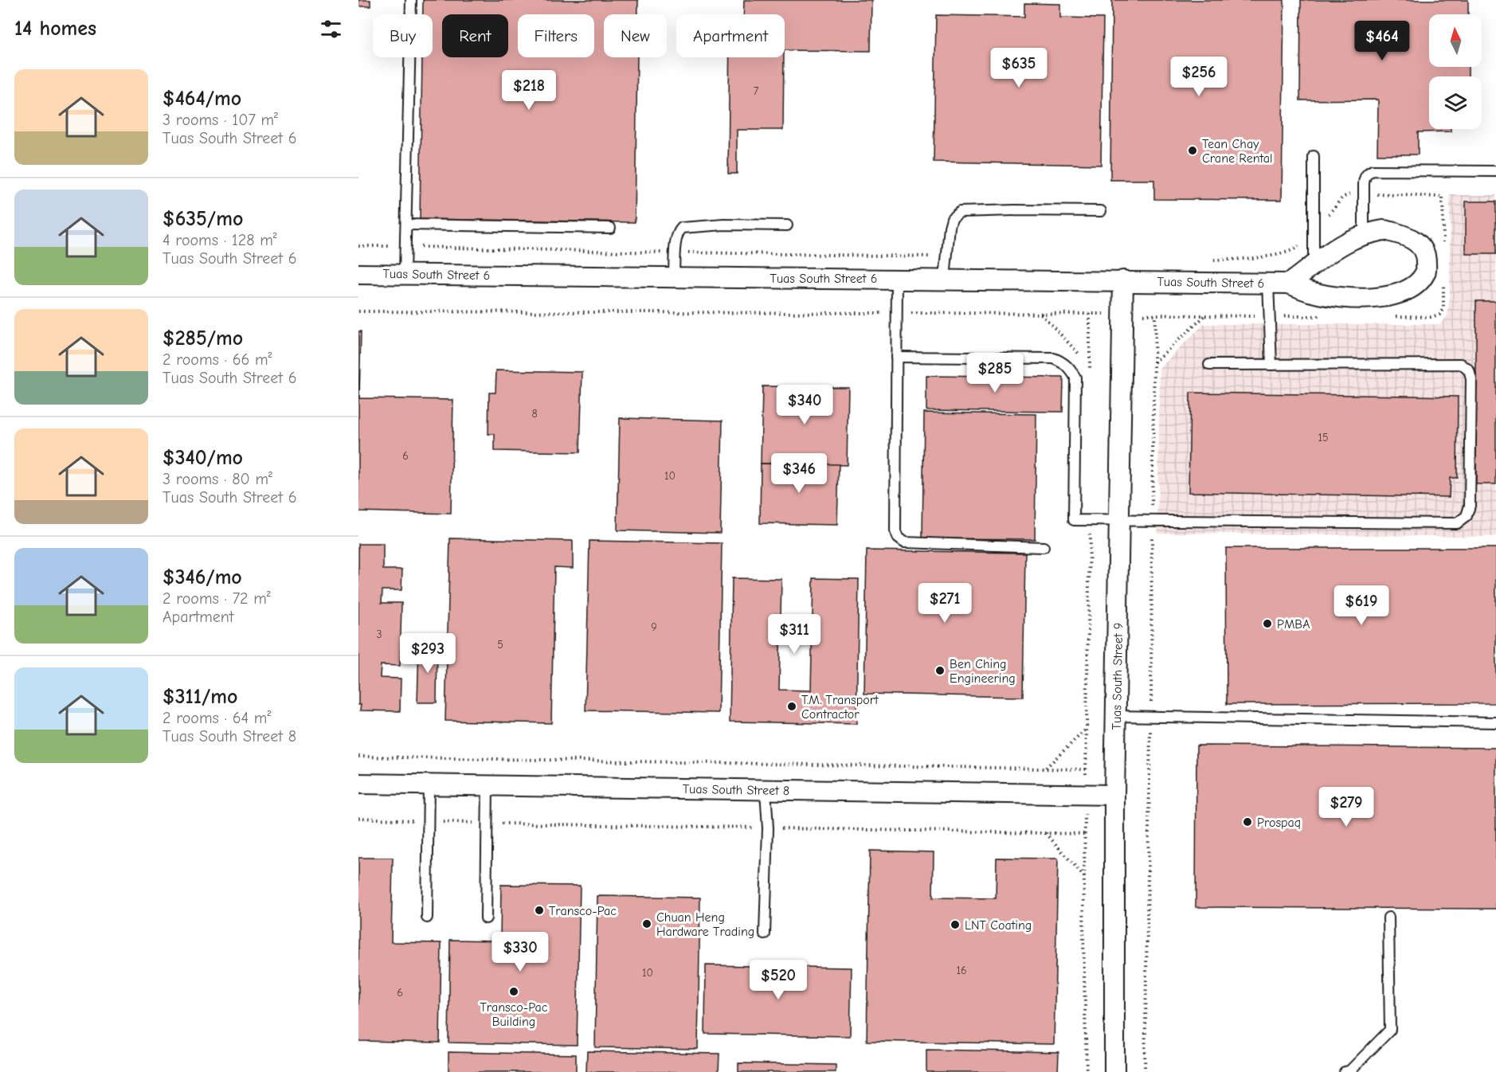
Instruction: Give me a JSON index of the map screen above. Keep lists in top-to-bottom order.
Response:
{
  "streets": {
    "street": ["Tuas South Street 6", "Tuas South Street 9", "Tuas South Street 8"]
  },
  "crossings": [
    ["Tuas South Street 6", "Tuas South Street 9"],
    ["Tuas South Street 9", "Tuas South Street 8"]
  ],
  "places": [
    "Tean Chay Crane Rental",
    "PMBA",
    "Ben Ching Engineering",
    "T.M. Transport Contractor",
    "Prospaq",
    "Transco-Pac",
    "Chuan Heng Hardware Trading",
    "LNT Coating",
    "Transco-Pac Building"
  ],
  "house_numbers": [
    "7",
    "8",
    "15",
    "6",
    "10",
    "9",
    "3",
    "5",
    "16",
    "10",
    "6"
  ],
  "north": "top",
  "page": {
    "heading": "14 homes",
    "chip": [
      "Buy",
      "Rent",
      "Filters",
      "New",
      "Apartment"
    ],
    "price": [
      "$464",
      "$635",
      "$256",
      "$218",
      "$285",
      "$340",
      "$346",
      "$271",
      "$619",
      "$311",
      "$293",
      "$279",
      "$330",
      "$520"
    ],
    "list": [
      {
        "name": "$464/mo",
        "note": "3 rooms · 107 m² · Tuas South Street 6"
      },
      {
        "name": "$635/mo",
        "note": "4 rooms · 128 m² · Tuas South Street 6"
      },
      {
        "name": "$285/mo",
        "note": "2 rooms · 66 m² · Tuas South Street 6"
      },
      {
        "name": "$340/mo",
        "note": "3 rooms · 80 m² · Tuas South Street 6"
      },
      {
        "name": "$346/mo",
        "note": "2 rooms · 72 m² · Apartment"
      },
      {
        "name": "$311/mo",
        "note": "2 rooms · 64 m² · Tuas South Street 8"
      }
    ]
  }
}
